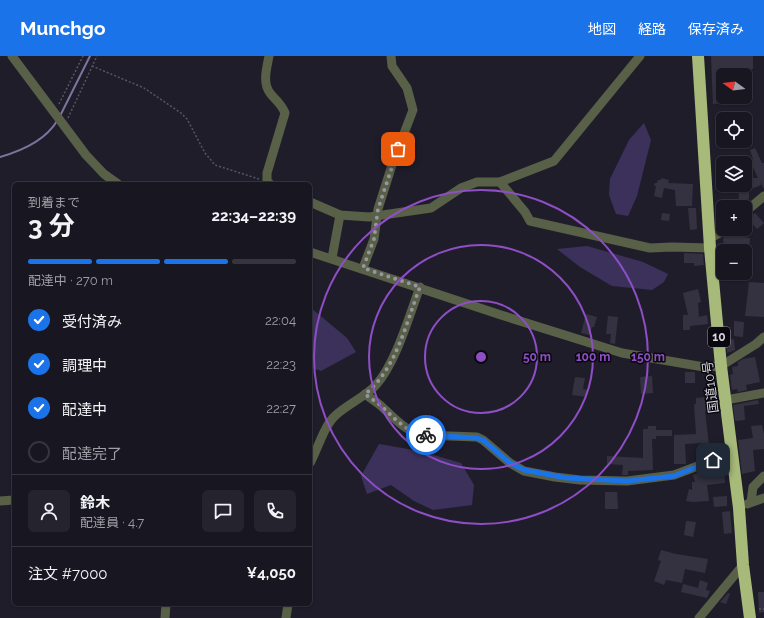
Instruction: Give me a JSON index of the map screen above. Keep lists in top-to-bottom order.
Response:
{
  "streets": {
    "highway": ["10", "国道10号"]
  },
  "north": "left",
  "page": {
    "header": "Munchgo",
    "nav": ["地図", "経路", "保存済み"],
    "map_buttons": ["+", "−"],
    "heading": ["3 分", "到着まで", "22:34–22:39"],
    "panel": [
      "鈴木",
      "配達員 · 4.7",
      "注文 #7000",
      "¥4,050"
    ],
    "bar": "配達中 · 270 m",
    "list": [
      ["受付済み", "22:04"],
      ["調理中", "22:23"],
      ["配達中", "22:27"],
      "配達完了"
    ]
  },
  "rings": ["50 m", "100 m", "150 m"]
}
